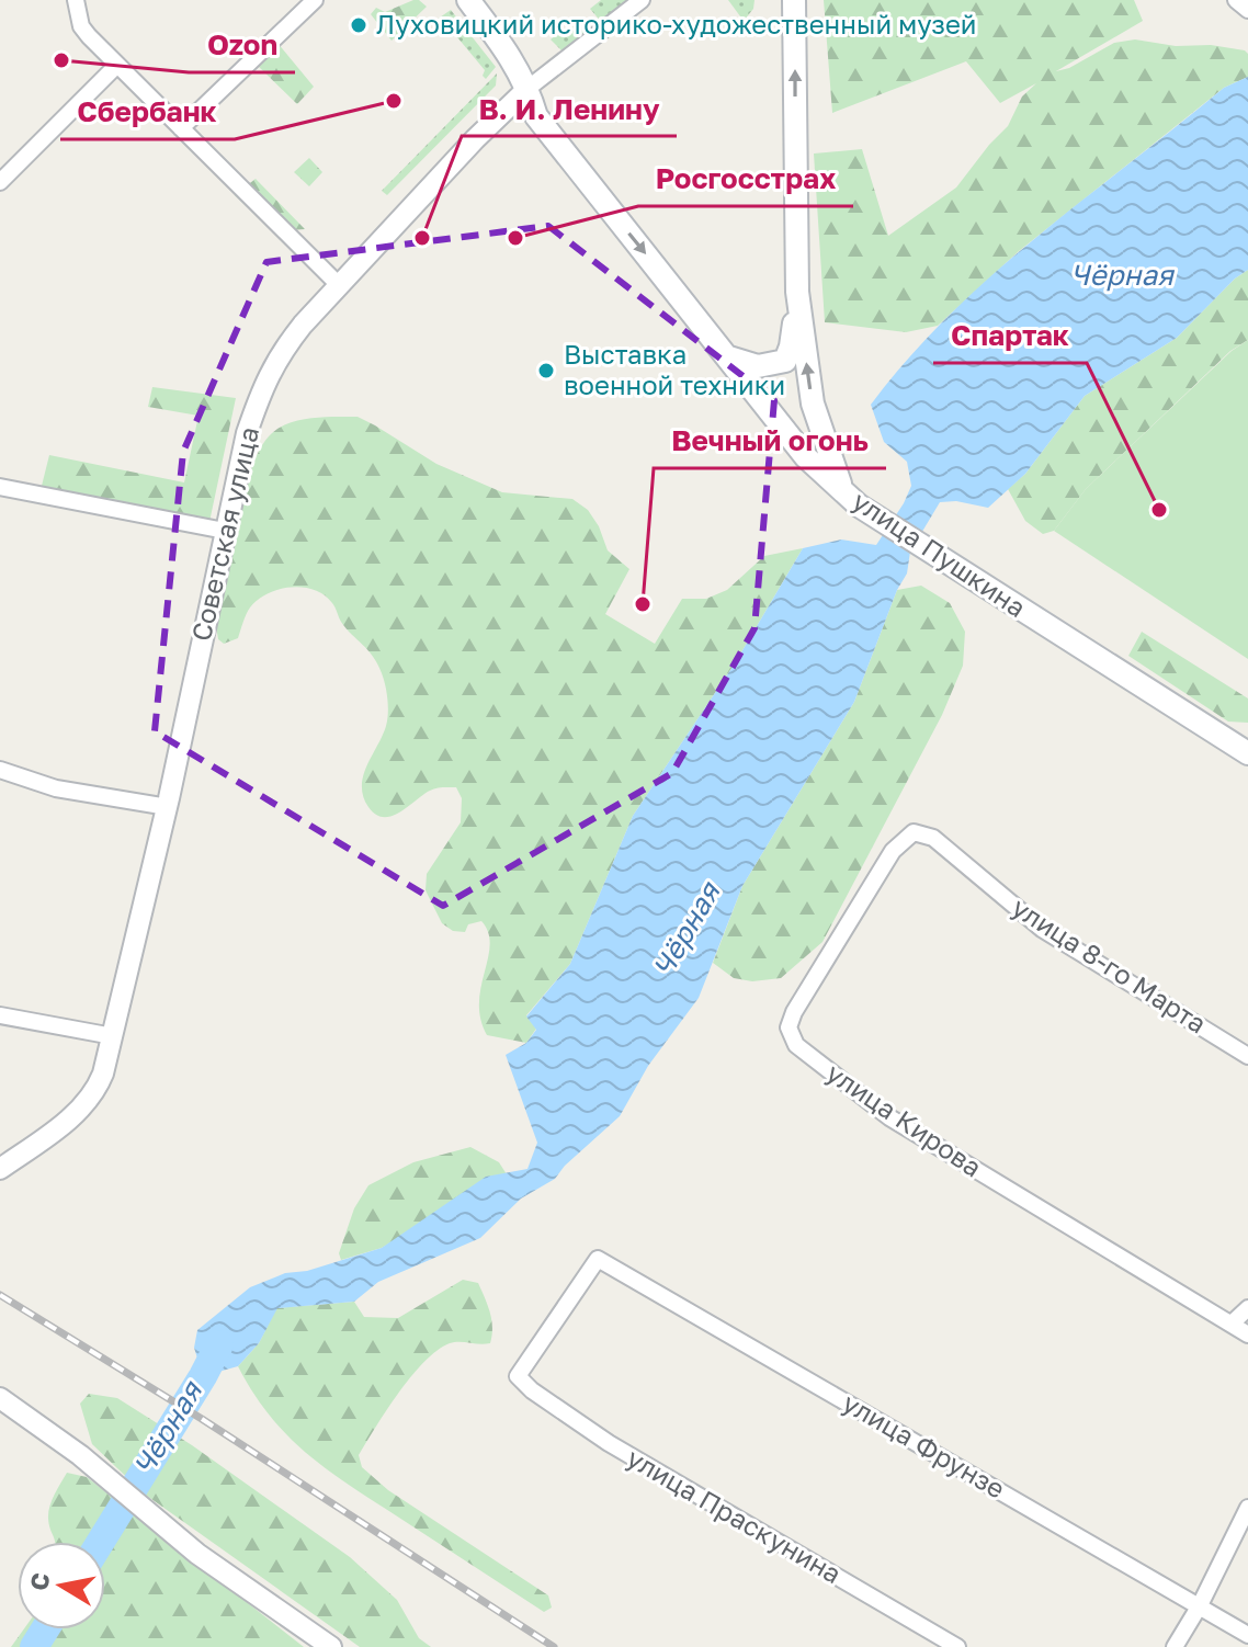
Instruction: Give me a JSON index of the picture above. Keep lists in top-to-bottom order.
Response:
{
  "streets": {
    "main road": ["улица Пушкина"],
    "street": [
      "Советская улица",
      "улица 8-го Марта",
      "улица Кирова",
      "улица Фрунзе",
      "улица Праскунина"
    ]
  },
  "crossings": [
    ["Советская улица", "улица Пушкина"],
    ["улица 8-го Марта", "улица Кирова"],
    ["улица Фрунзе", "улица Праскунина"]
  ],
  "water": ["Чёрная"],
  "places": [
    "Луховицкий историко-художественный музей",
    "Ozon",
    "Сбербанк",
    "В. И. Ленину",
    "Росгосстрах",
    "Выставка военной техники",
    "Спартак",
    "Вечный огонь"
  ],
  "north": "left"
}
